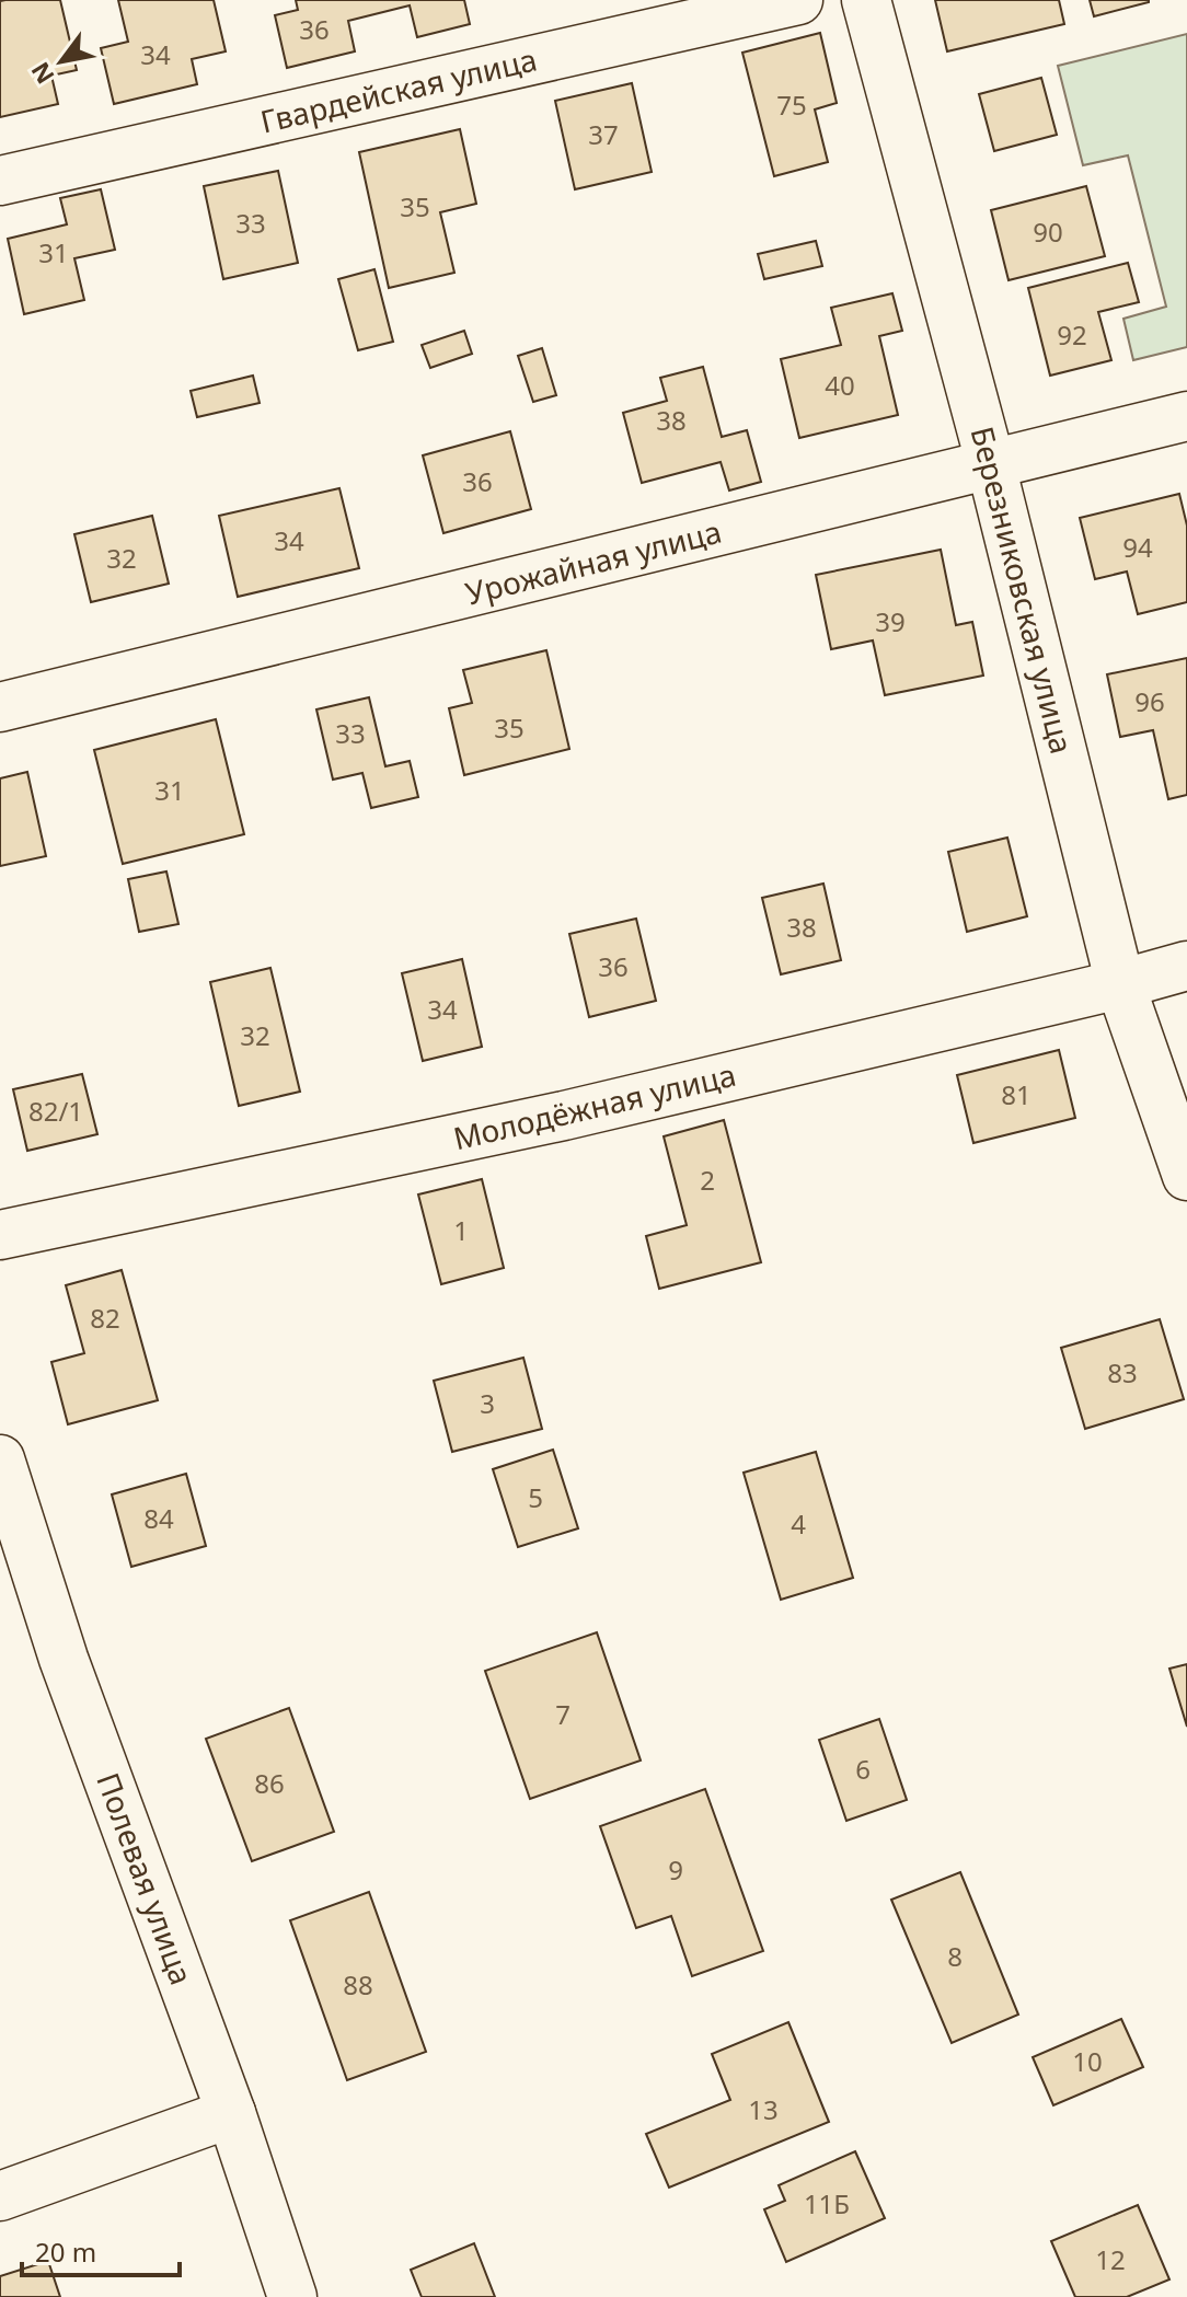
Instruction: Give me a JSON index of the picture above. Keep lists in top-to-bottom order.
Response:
{
  "streets": {
    "street": [
      "Гвардейская улица",
      "Урожайная улица",
      "Березниковская улица",
      "Молодёжная улица",
      "Полевая улица"
    ]
  },
  "crossings": [
    ["Урожайная улица", "Березниковская улица"],
    ["Березниковская улица", "Молодёжная улица"]
  ],
  "house_numbers": [
    "36",
    "34",
    "75",
    "37",
    "35",
    "33",
    "90",
    "31",
    "92",
    "40",
    "38",
    "36",
    "34",
    "94",
    "32",
    "39",
    "96",
    "35",
    "33",
    "31",
    "38",
    "36",
    "34",
    "32",
    "81",
    "82/1",
    "2",
    "1",
    "82",
    "83",
    "3",
    "5",
    "84",
    "4",
    "7",
    "6",
    "86",
    "9",
    "8",
    "88",
    "10",
    "13",
    "11Б",
    "12"
  ],
  "scale_bar": "20 m",
  "north": "bottom left"
}
